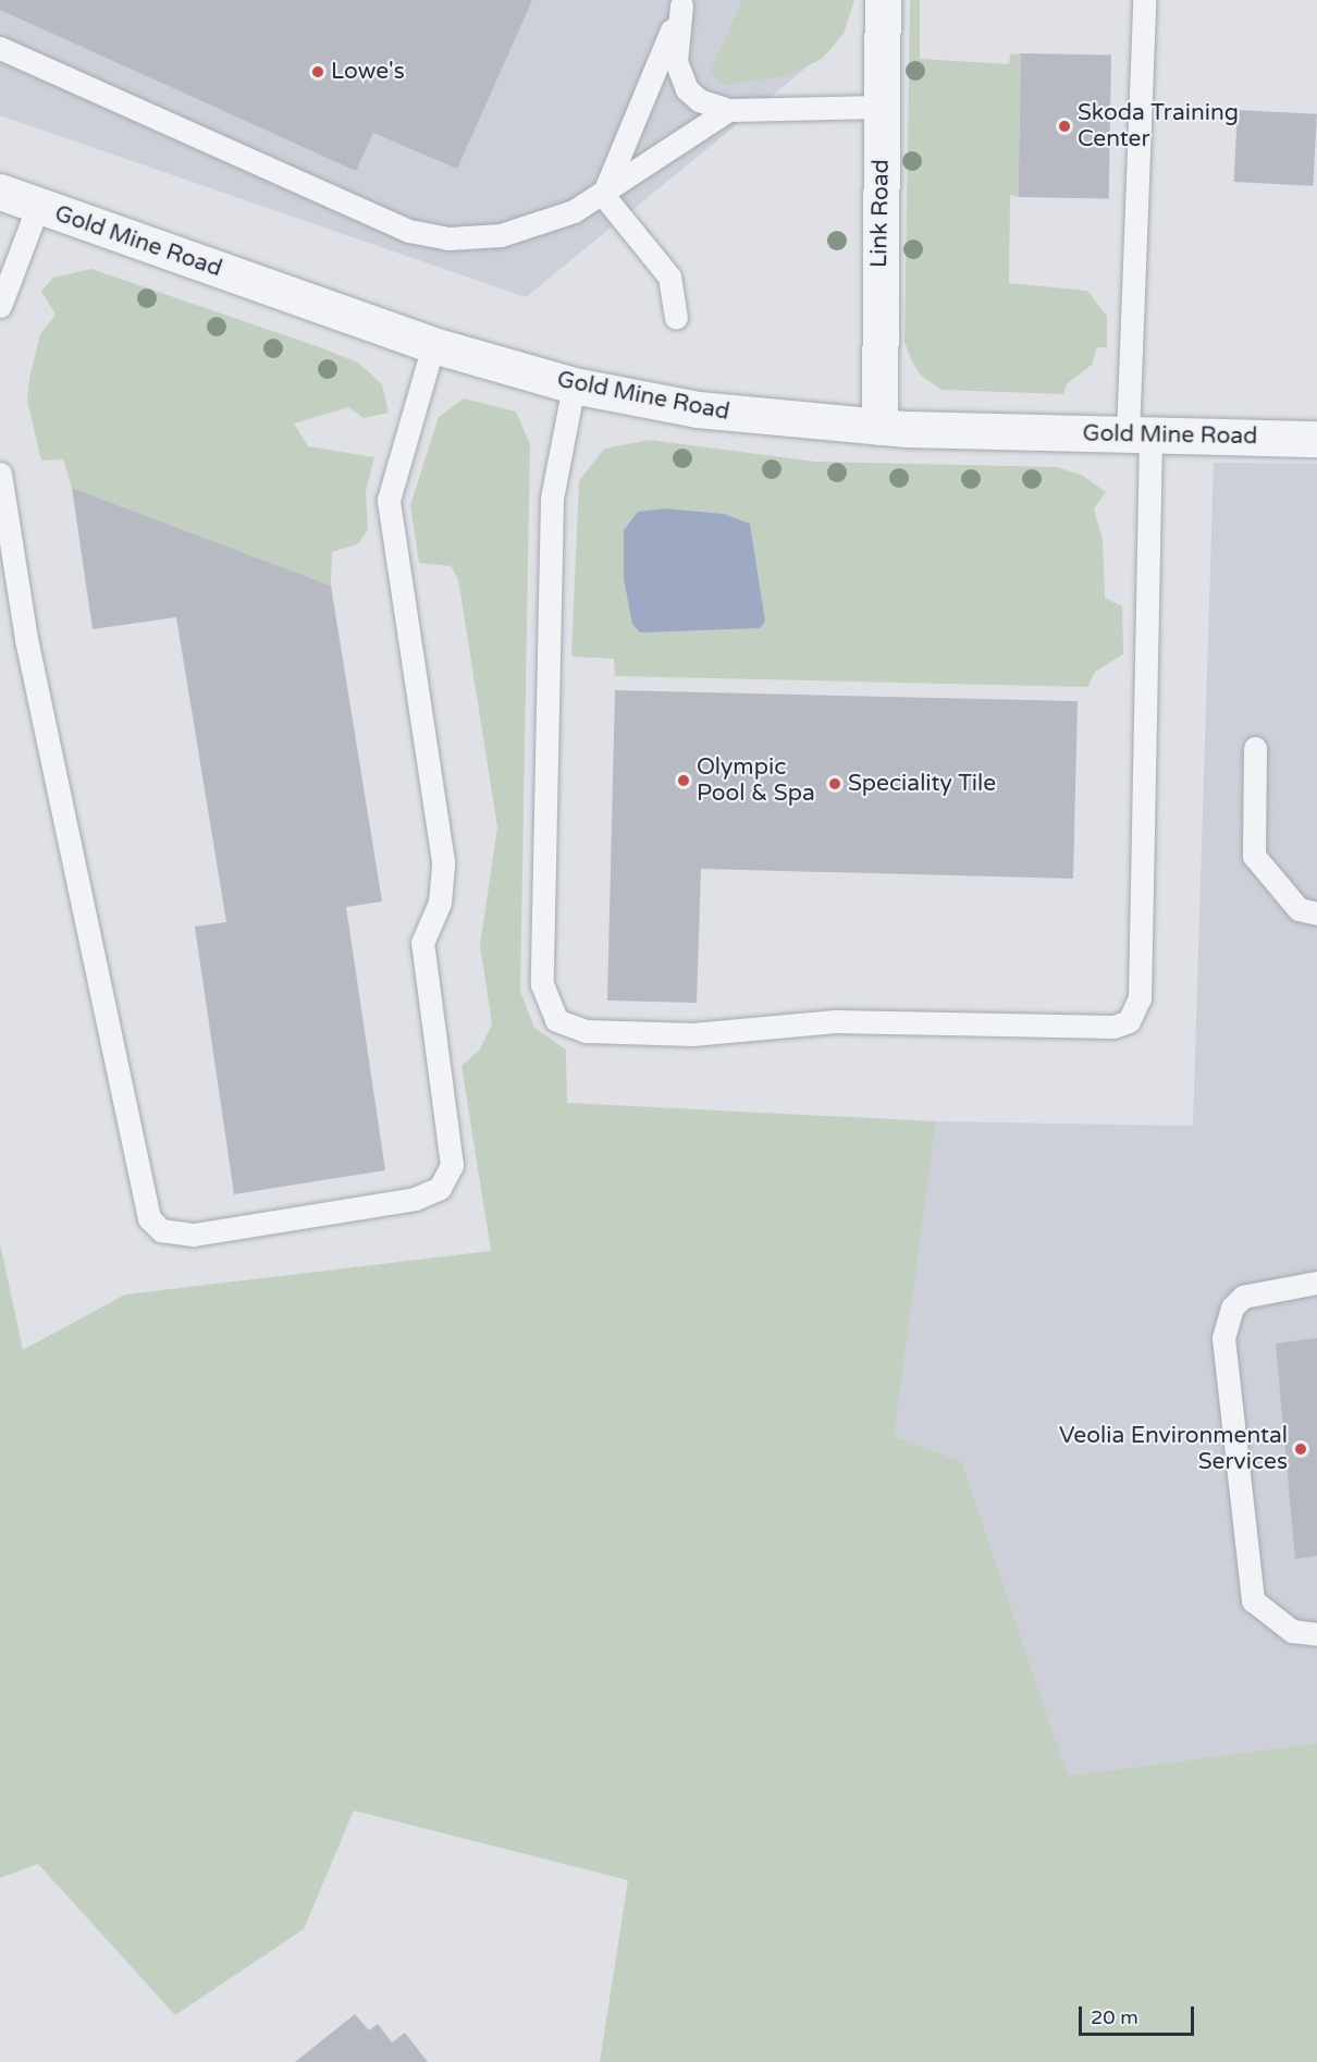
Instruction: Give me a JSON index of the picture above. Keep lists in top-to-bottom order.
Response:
{
  "streets": {
    "street": ["Link Road", "Gold Mine Road"]
  },
  "crossings": [
    ["Link Road", "Gold Mine Road"]
  ],
  "places": [
    "Lowe's",
    "Skoda Training Center",
    "Olympic Pool & Spa",
    "Speciality Tile",
    "Veolia Environmental Services"
  ],
  "scale_bar": "20 m"
}
